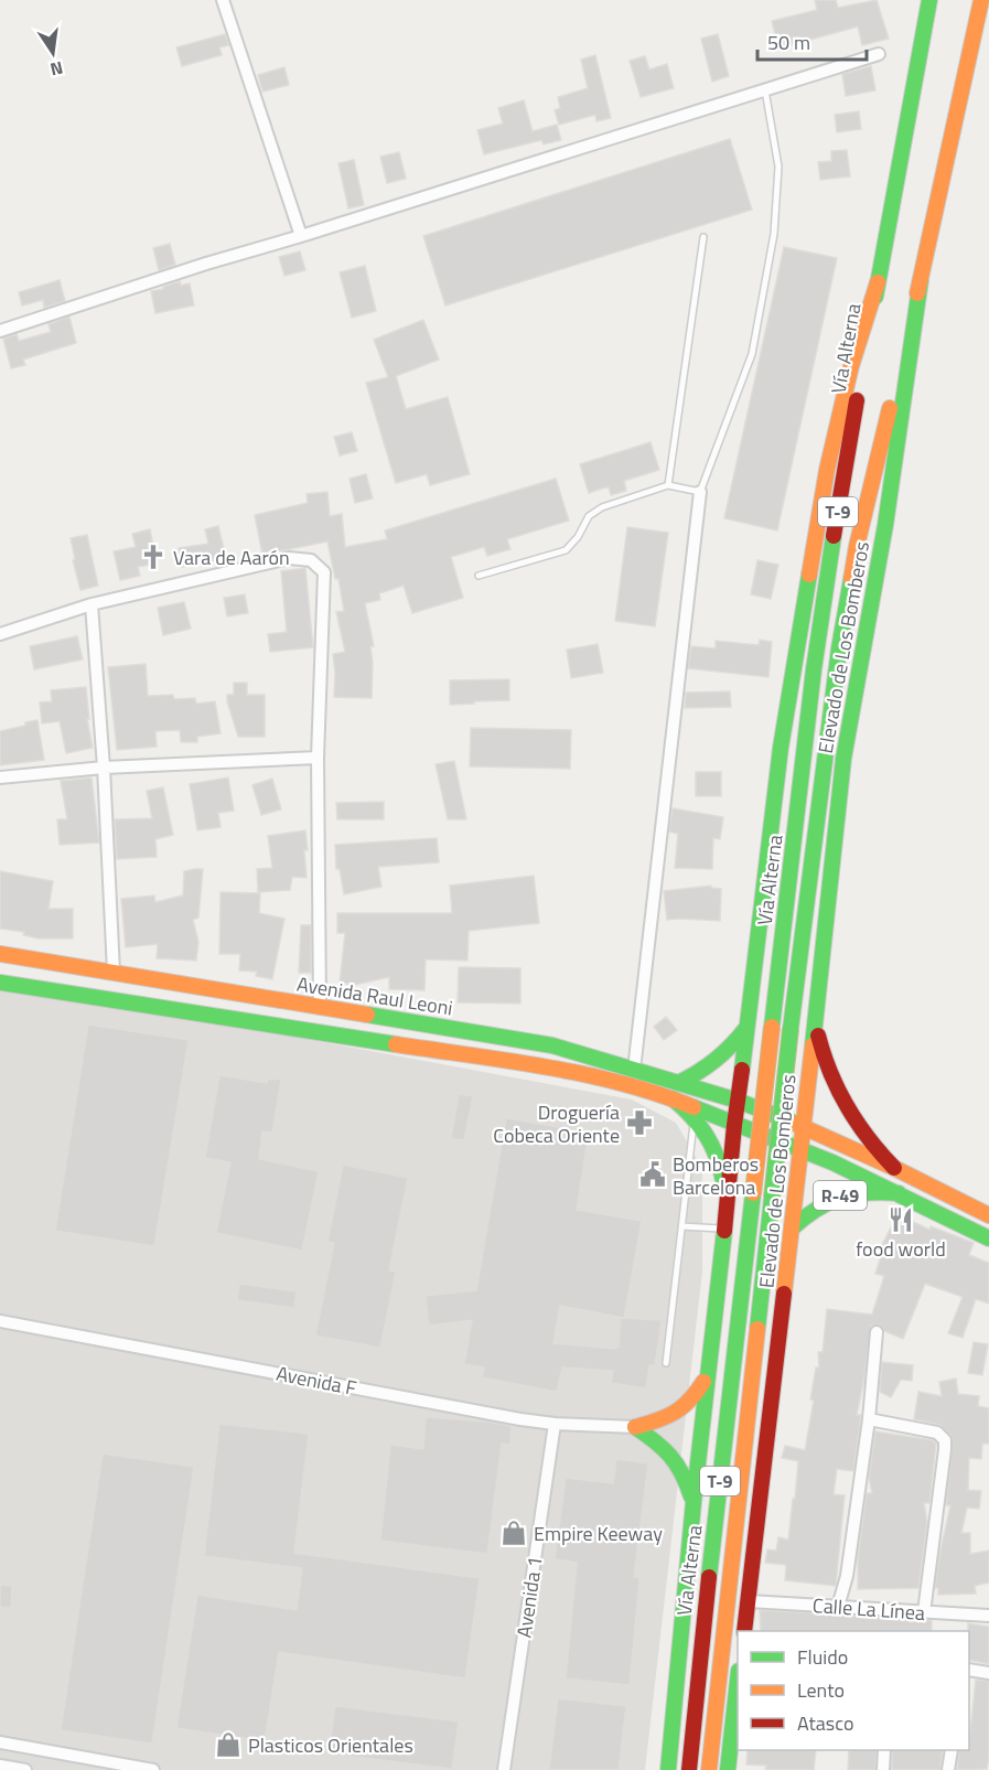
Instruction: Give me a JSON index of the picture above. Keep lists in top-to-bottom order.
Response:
{
  "streets": {
    "main road": [
      "Vía Alterna",
      "T-9",
      "Elevado de Los Bomberos",
      "Avenida Raul Leoni",
      "R-49"
    ],
    "street": ["Avenida F", "Avenida 1", "Calle La Línea"]
  },
  "crossings": [
    ["Vía Alterna", "T-9"],
    ["Vía Alterna", "Elevado de Los Bomberos"],
    ["T-9", "Elevado de Los Bomberos"],
    ["T-9", "Avenida Raul Leoni"],
    ["T-9", "R-49"],
    ["T-9", "Avenida F"],
    ["Elevado de Los Bomberos", "R-49"],
    ["Elevado de Los Bomberos", "Calle La Línea"],
    ["Avenida Raul Leoni", "R-49"],
    ["Avenida F", "Avenida 1"]
  ],
  "places": {
    "church": ["Vara de Aarón"],
    "pharmacy": ["Droguería Cobeca Oriente"],
    "public building": ["Bomberos Barcelona"],
    "restaurant": ["food world"],
    "shop": ["Empire Keeway", "Plasticos Orientales"]
  },
  "legend": ["Fluido", "Lento", "Atasco"],
  "scale_bar": "50 m",
  "north": "bottom"
}
